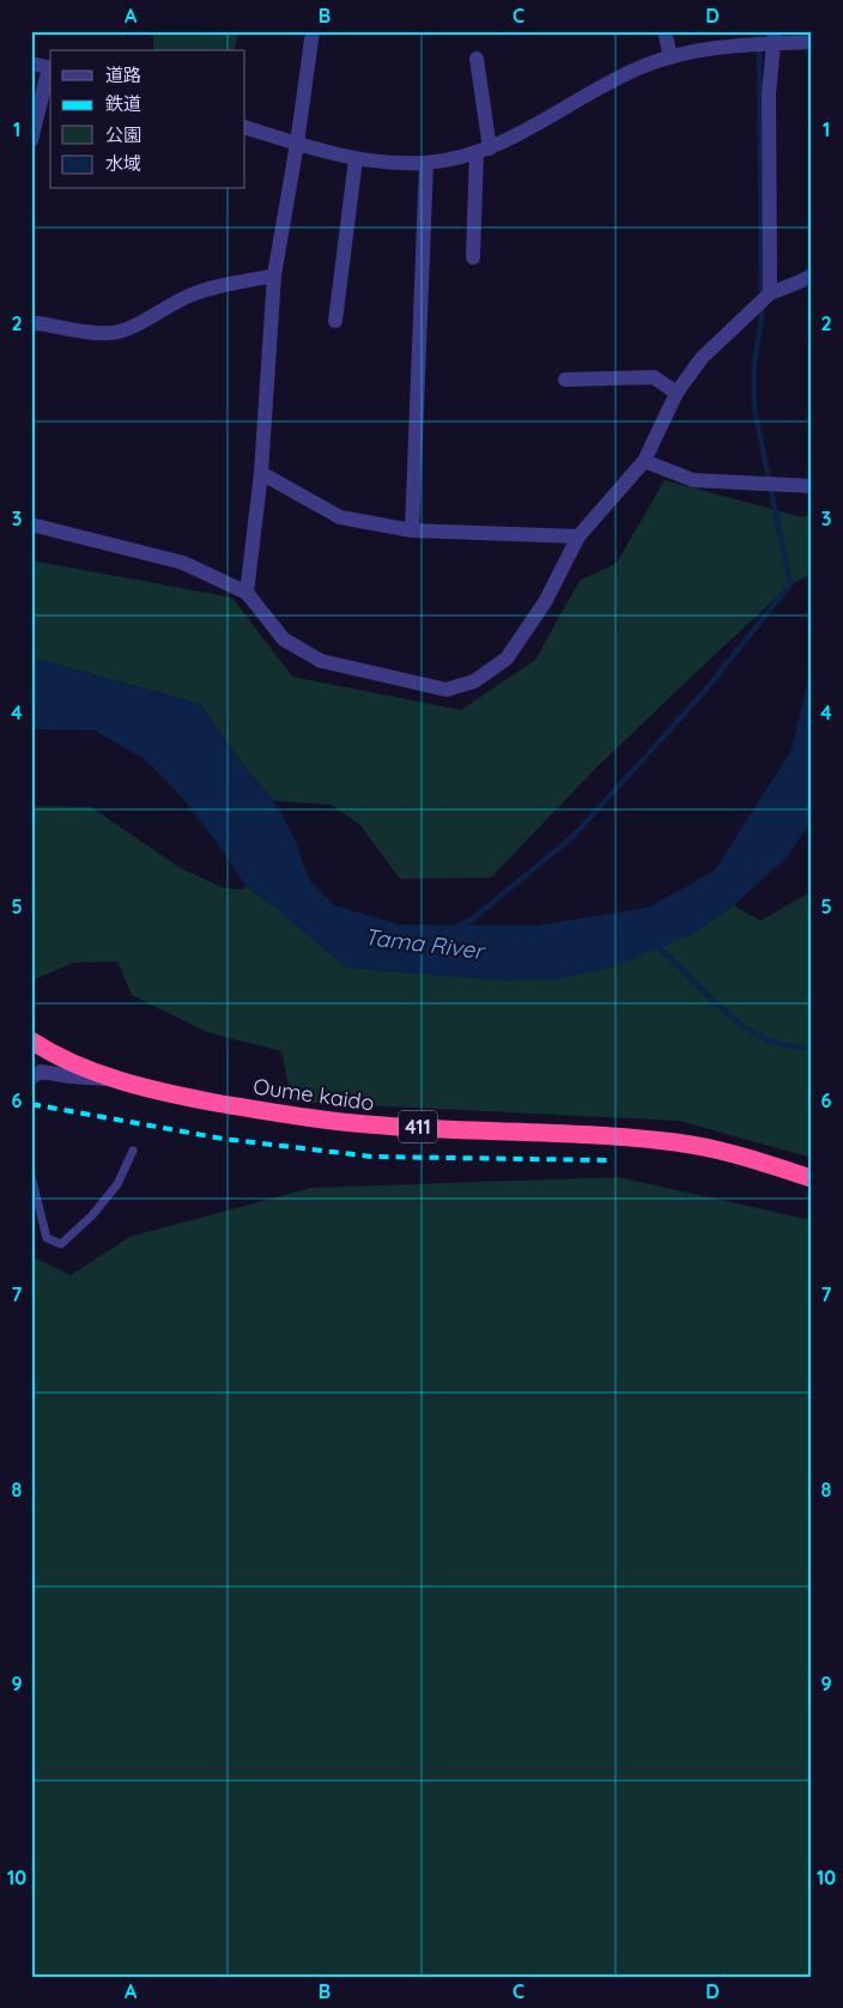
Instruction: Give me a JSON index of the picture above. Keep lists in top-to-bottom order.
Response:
{
  "streets": {
    "highway": ["Oume kaido", "411"]
  },
  "water": ["Tama River"],
  "legend": [
    "道路",
    "鉄道",
    "公園",
    "水域"
  ],
  "grid": {
    "columns": [
      "A",
      "B",
      "C",
      "D"
    ],
    "rows": [
      "1",
      "2",
      "3",
      "4",
      "5",
      "6",
      "7",
      "8",
      "9",
      "10"
    ]
  }
}
